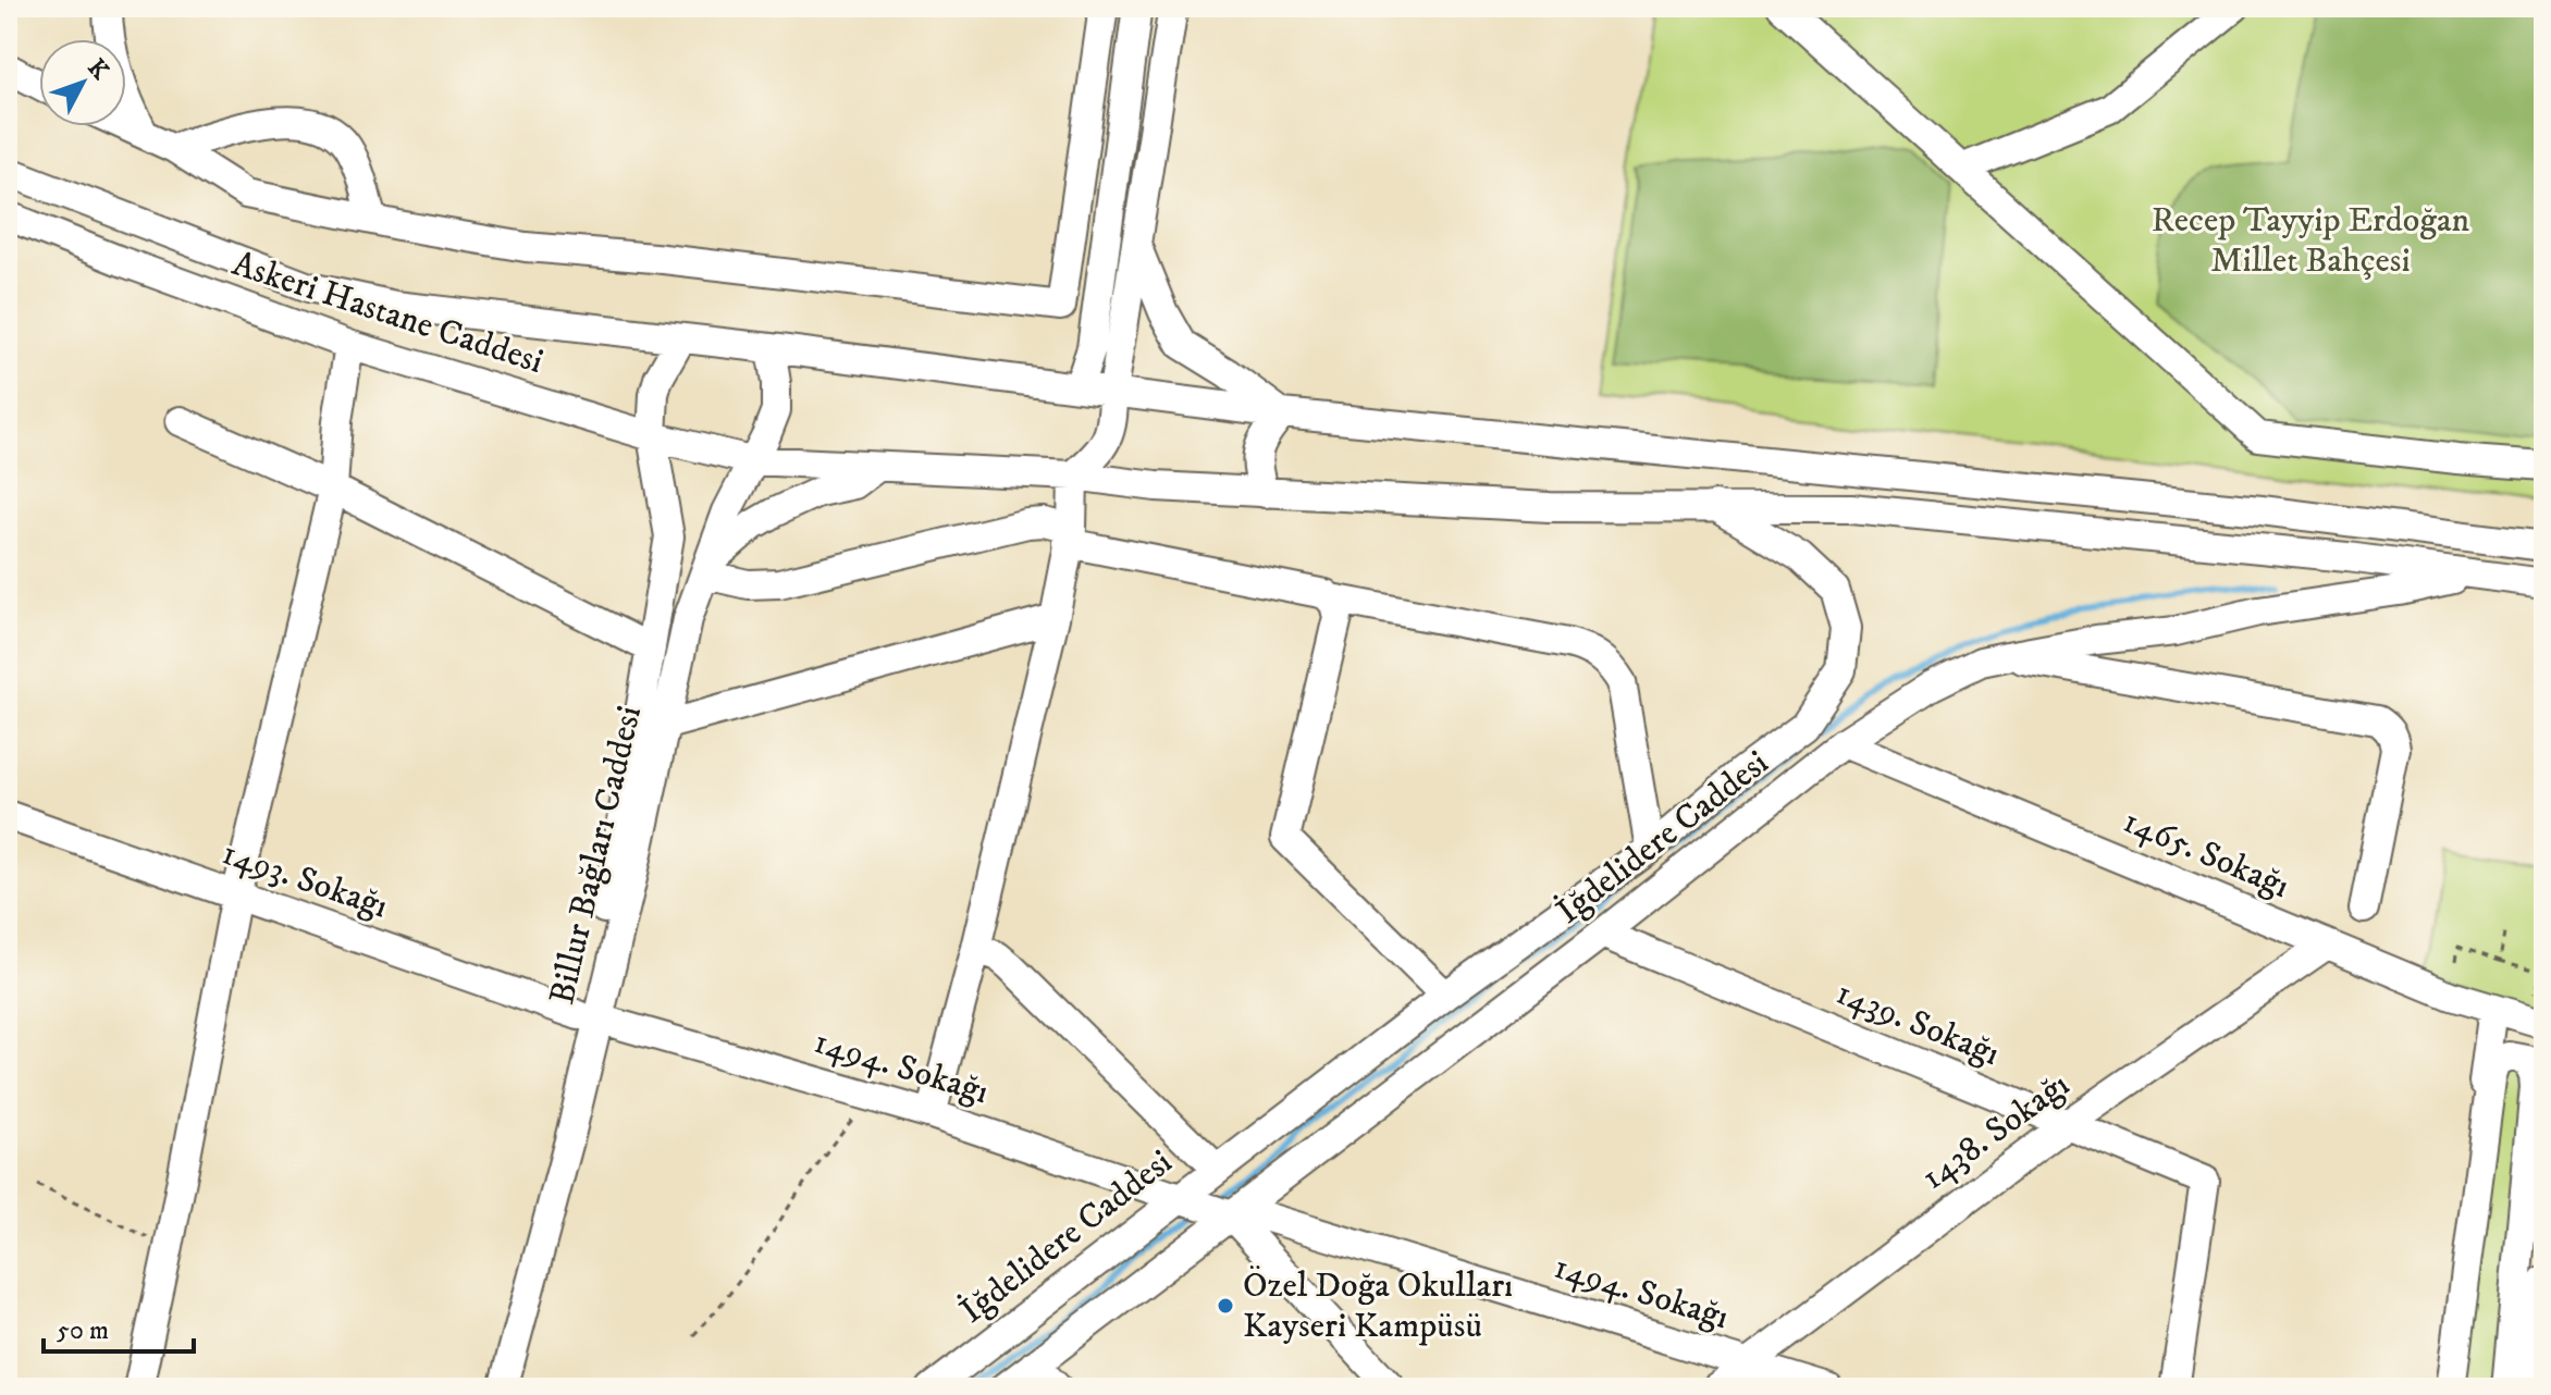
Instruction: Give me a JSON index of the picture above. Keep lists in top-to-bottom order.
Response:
{
  "streets": {
    "street": [
      "Askeri Hastane Caddesi",
      "İğdelidere Caddesi",
      "1465. Sokağı",
      "Billur Bağları Caddesi",
      "1493. Sokağı",
      "1439. Sokağı",
      "1494. Sokağı",
      "1438. Sokağı"
    ]
  },
  "crossings": [
    ["Askeri Hastane Caddesi", "İğdelidere Caddesi"],
    ["Askeri Hastane Caddesi", "Billur Bağları Caddesi"],
    ["İğdelidere Caddesi", "1465. Sokağı"],
    ["İğdelidere Caddesi", "1439. Sokağı"],
    ["İğdelidere Caddesi", "1494. Sokağı"],
    ["1465. Sokağı", "1438. Sokağı"],
    ["Billur Bağları Caddesi", "1493. Sokağı"],
    ["Billur Bağları Caddesi", "1494. Sokağı"],
    ["1493. Sokağı", "1494. Sokağı"],
    ["1439. Sokağı", "1438. Sokağı"],
    ["1494. Sokağı", "1438. Sokağı"]
  ],
  "parks": ["Recep Tayyip Erdoğan Millet Bahçesi"],
  "places": ["Özel Doğa Okulları Kayseri Kampüsü"],
  "scale_bar": "50 m",
  "north": "top right"
}
